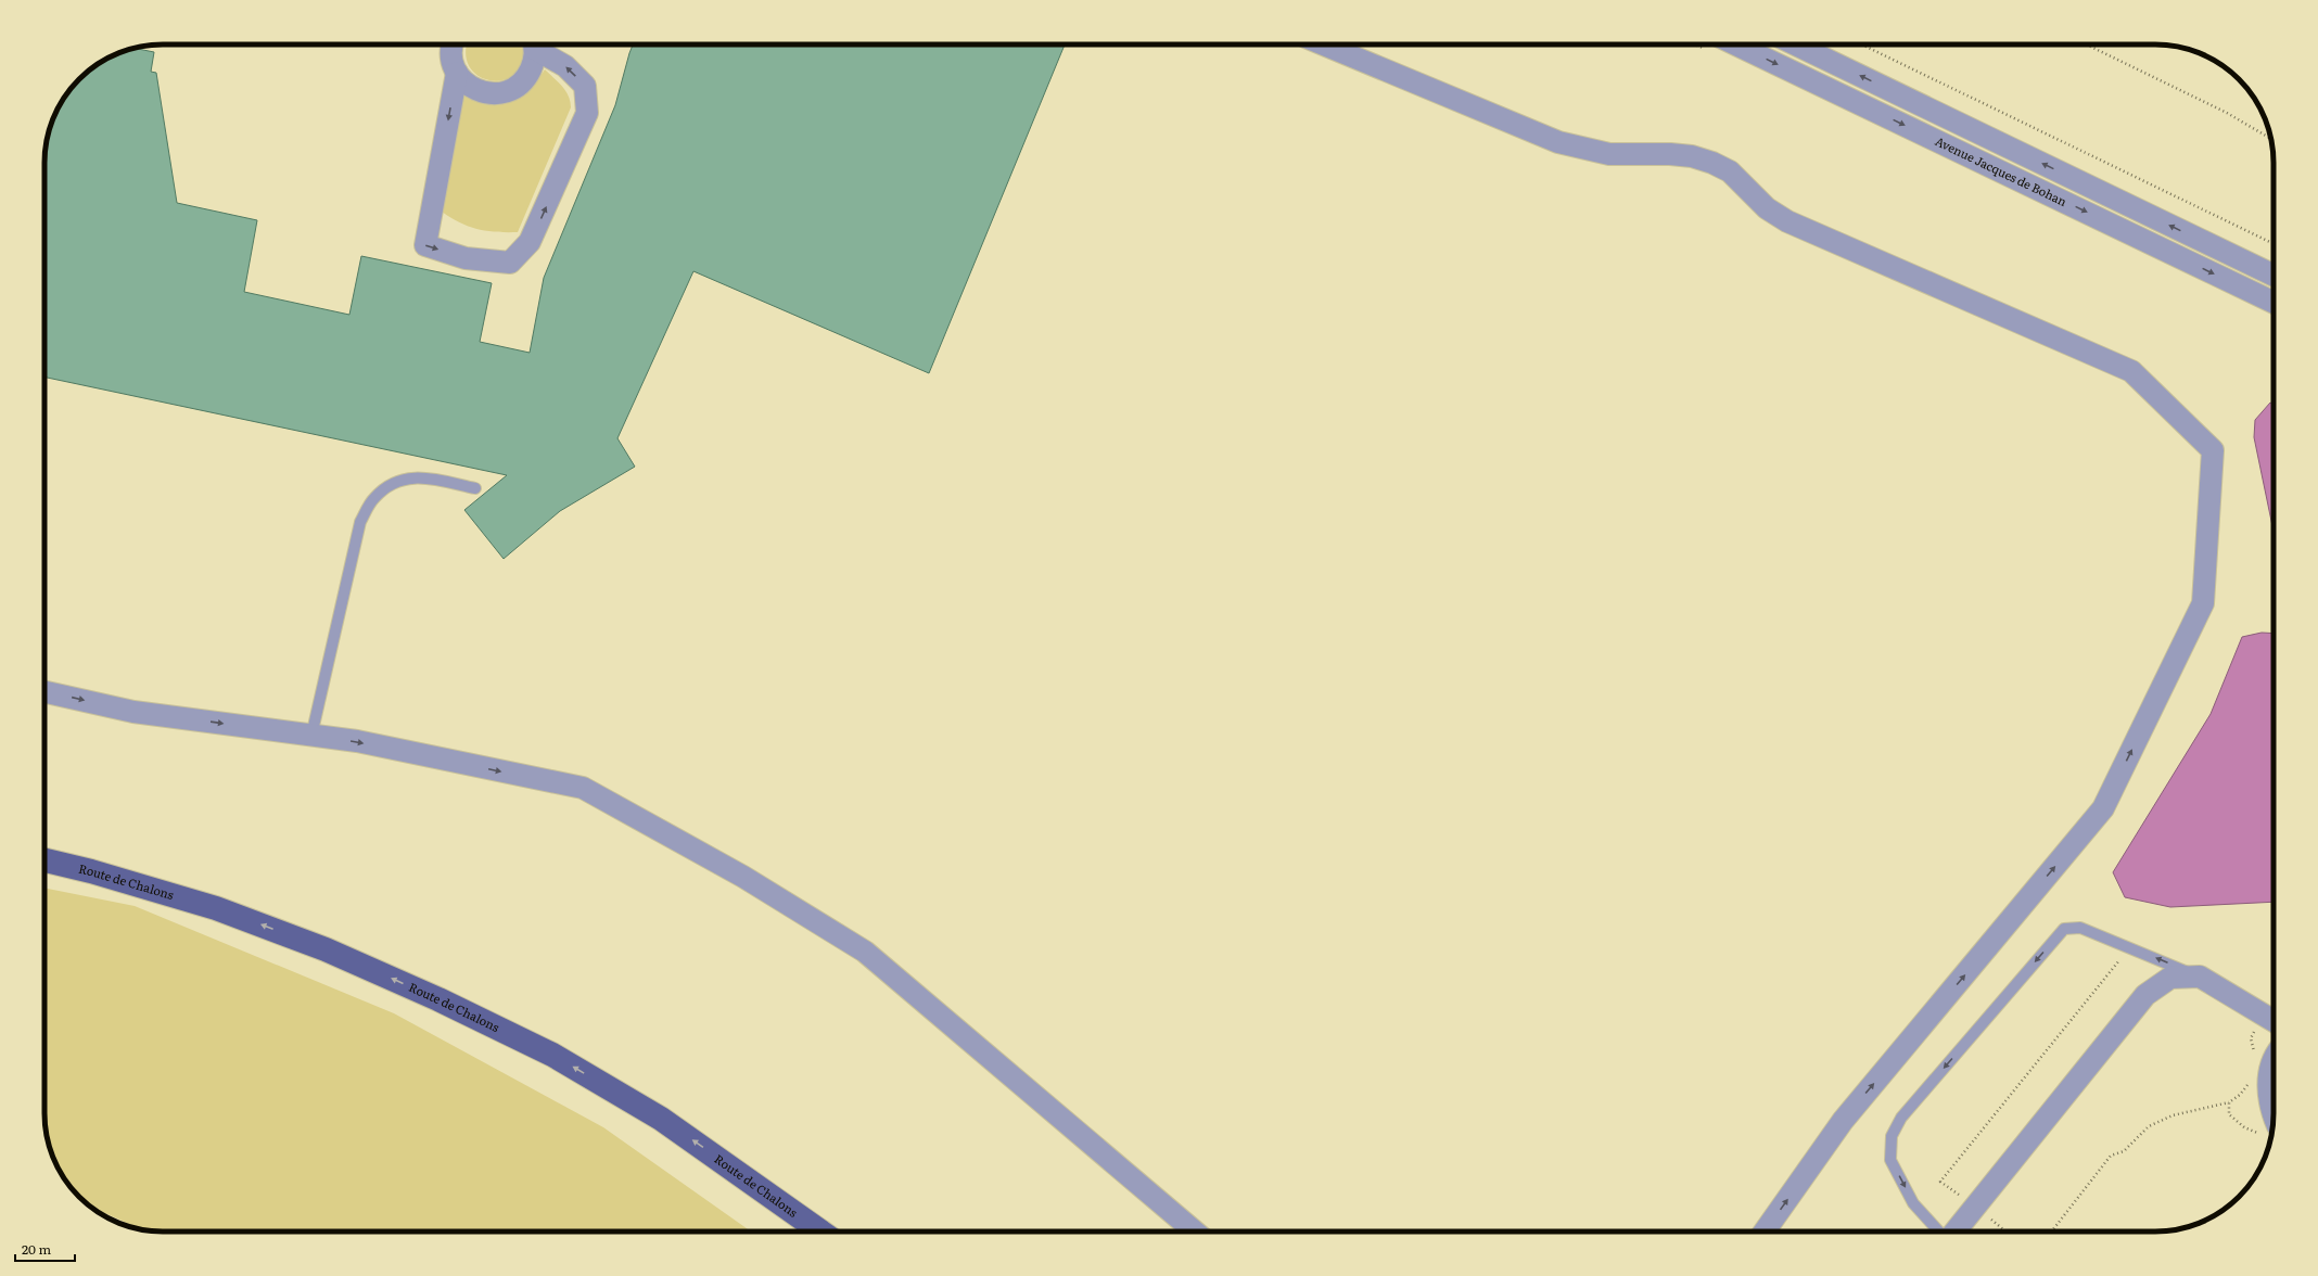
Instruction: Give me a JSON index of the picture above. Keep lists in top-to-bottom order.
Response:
{
  "streets": {
    "main road": ["Route de Chalons"],
    "street": ["Avenue Jacques de Bohan"]
  },
  "one_way": ["Route de Chalons"],
  "scale_bar": "20 m"
}
